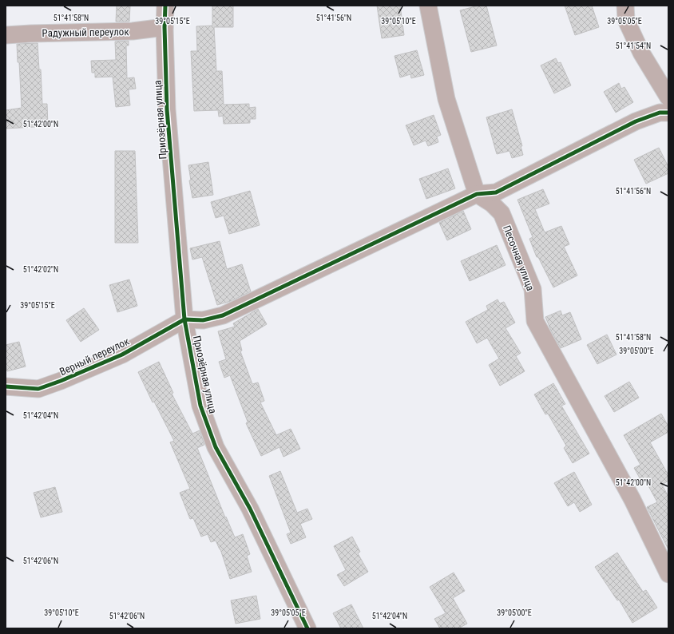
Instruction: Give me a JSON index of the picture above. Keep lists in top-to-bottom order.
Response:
{
  "streets": {
    "street": [
      "Радужный переулок",
      "Приозёрная улица",
      "Песочная улица",
      "Верный переулок"
    ]
  },
  "crossings": [
    ["Радужный переулок", "Приозёрная улица"],
    ["Приозёрная улица", "Верный переулок"]
  ],
  "coordinates": [
    "51°41'58\"N",
    "51°41'56\"N",
    "39°05'15\"E",
    "39°05'10\"E",
    "39°05'05\"E",
    "51°41'54\"N",
    "51°42'00\"N",
    "51°42'02\"N",
    "39°05'00\"E",
    "51°42'04\"N",
    "51°42'06\"N"
  ]
}
